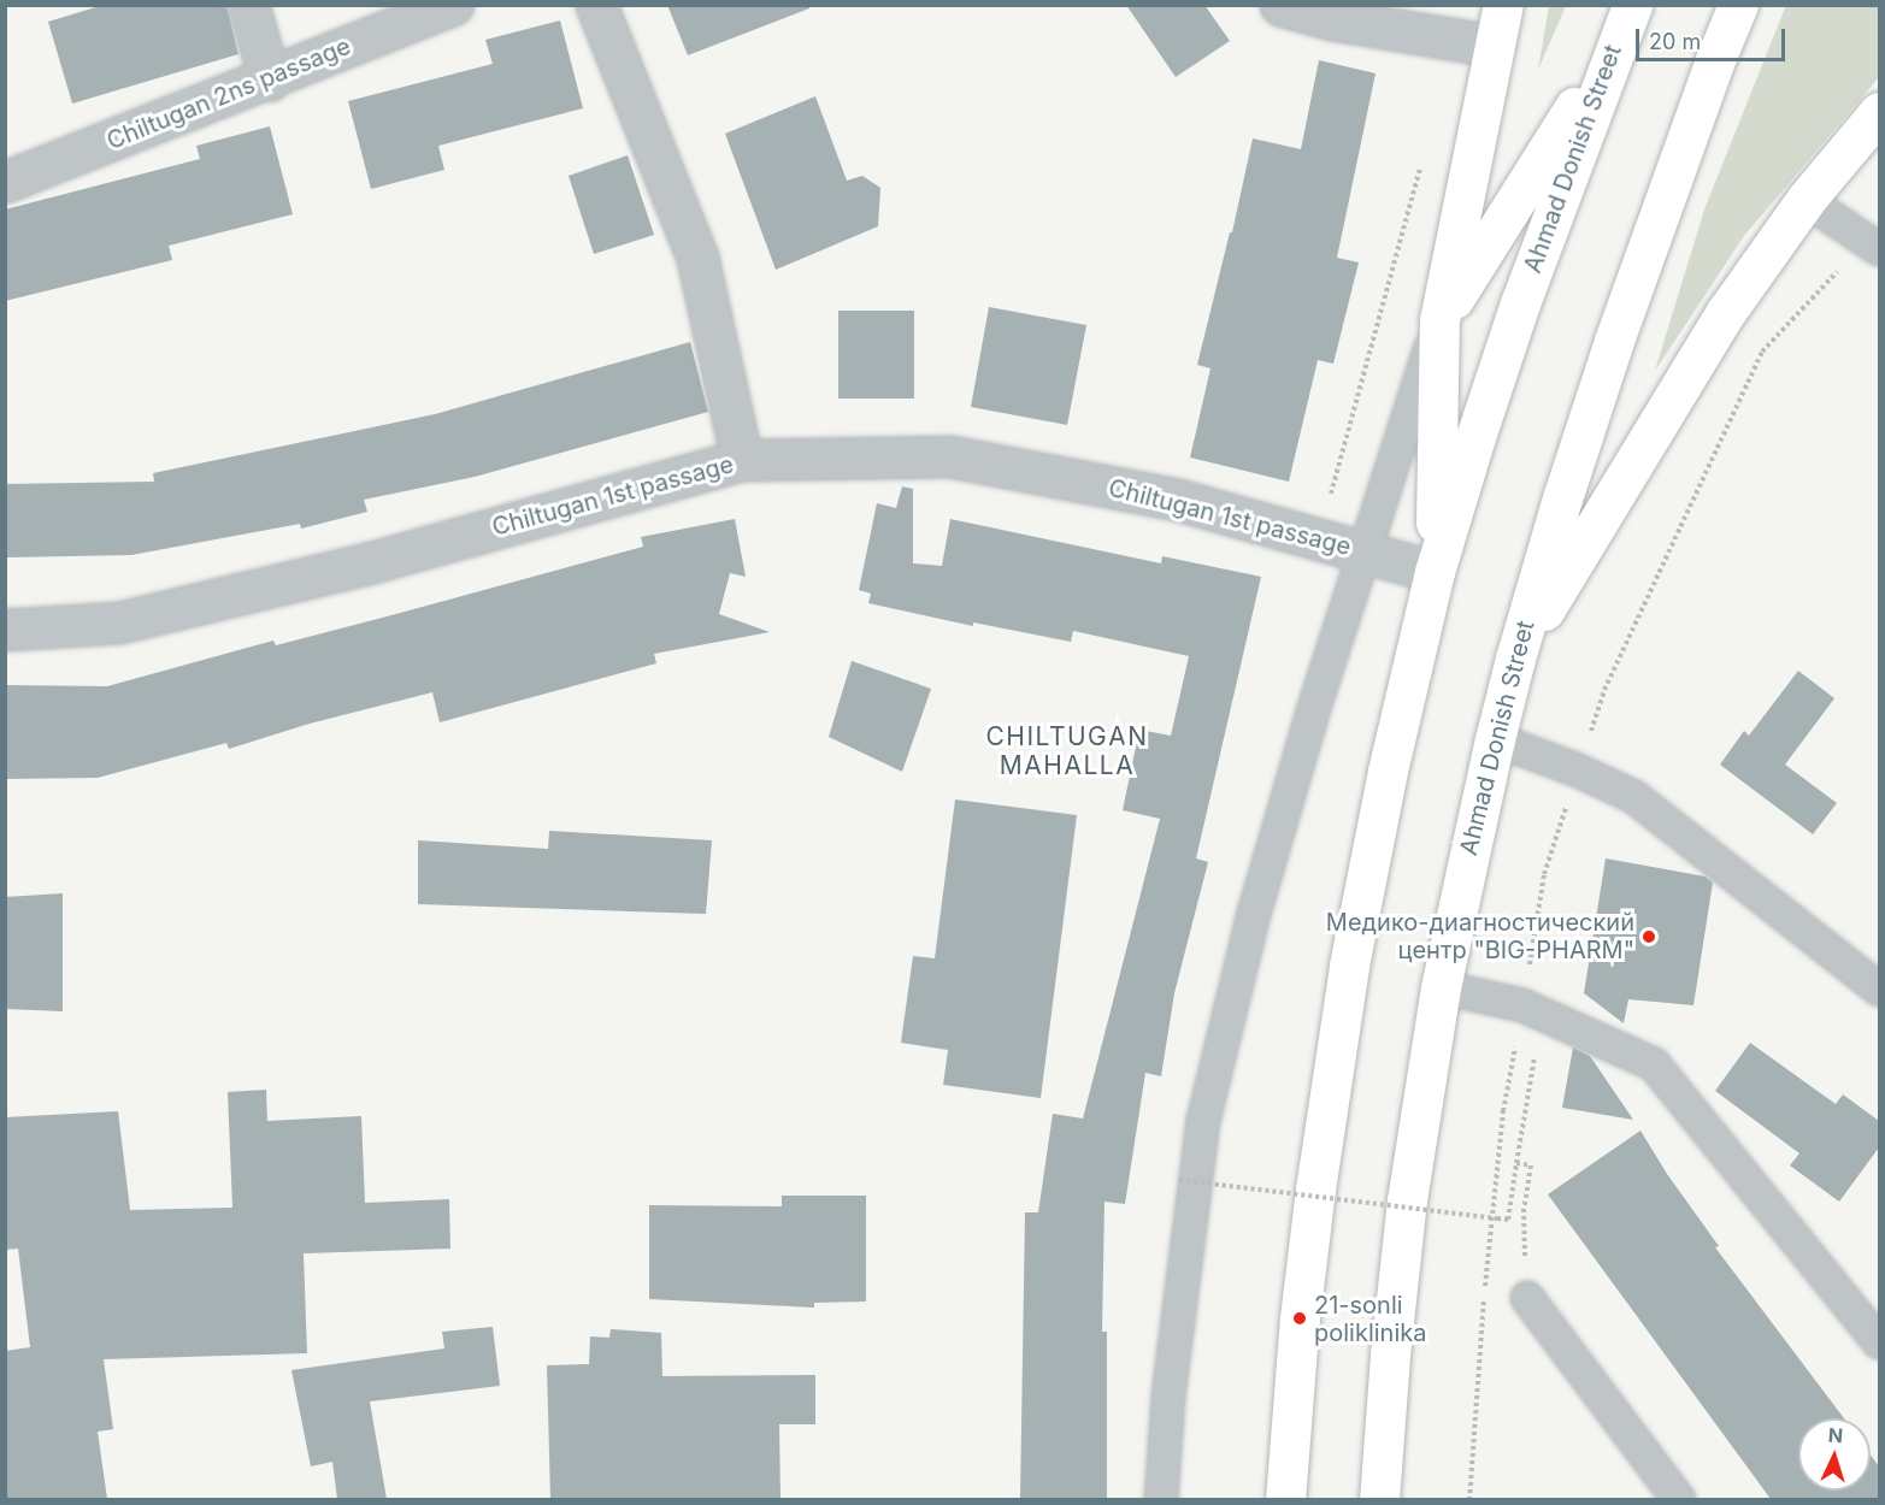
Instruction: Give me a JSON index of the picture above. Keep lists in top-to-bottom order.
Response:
{
  "streets": {
    "main road": ["Ahmad Donish Street"],
    "street": ["Chiltugаn 2ns passage", "Chiltugan 1st passage"]
  },
  "crossings": [
    ["Ahmad Donish Street", "Chiltugan 1st passage"]
  ],
  "districts": ["CHILTUGАN MAHALLA"],
  "places": ["Медико-диагностический центр \"BIG-PHARM\"", "21-sonli poliklinika"],
  "scale_bar": "20 m",
  "north": "top"
}
